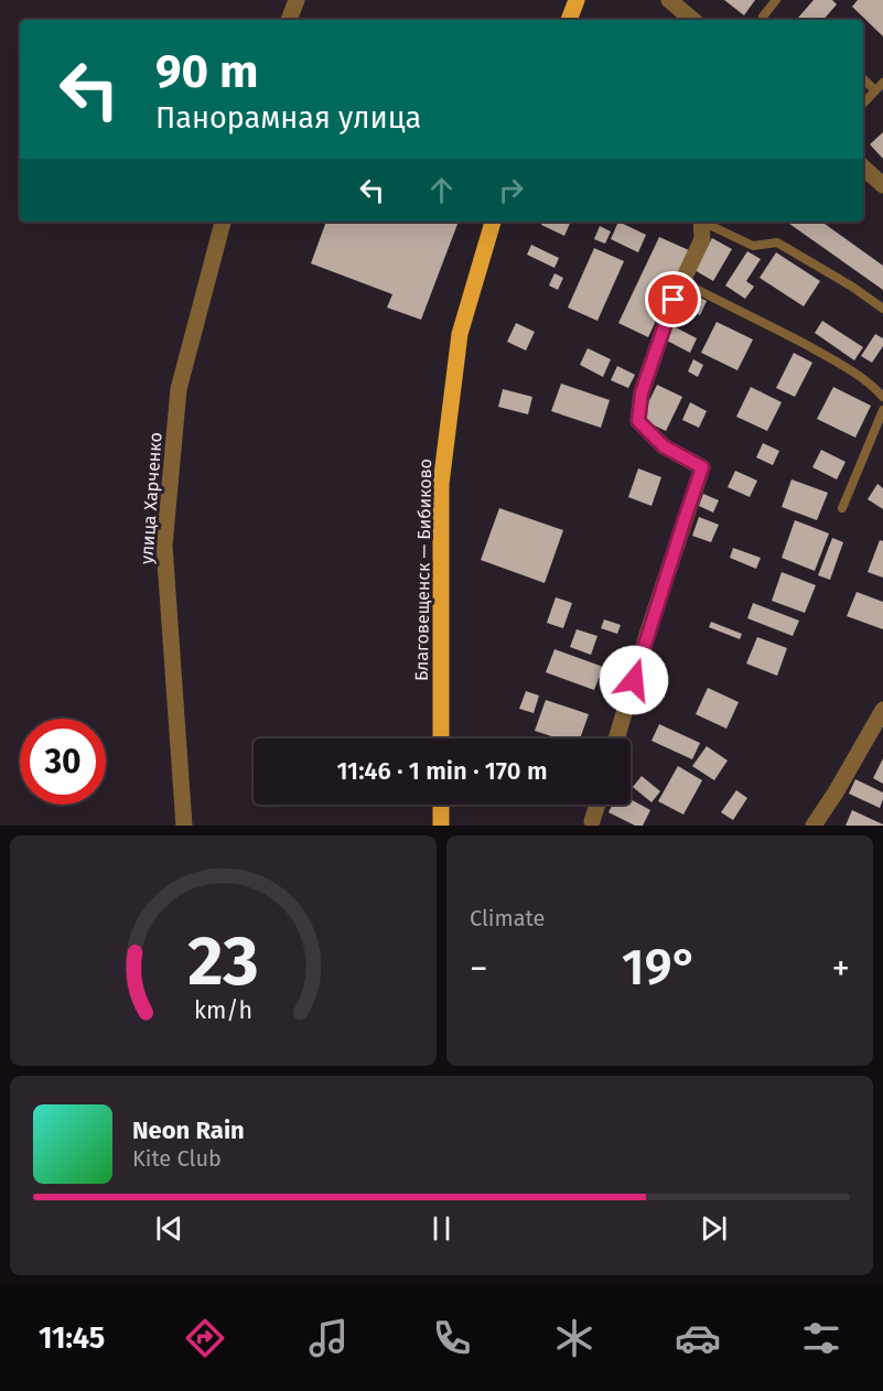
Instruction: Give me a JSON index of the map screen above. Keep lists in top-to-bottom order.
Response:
{
  "streets": {
    "main road": ["Благовещенск — Бибиково"],
    "street": ["улица Харченко"]
  },
  "page": {
    "turn": ["90 m", "Панорамная улица"],
    "limit": "30",
    "trip": "11:46 · 1 min · 170 m",
    "tile": "Climate",
    "heat": ["−", "19°", "+"],
    "song": ["Neon Rain", "Kite Club"],
    "tabs": "11:45",
    "gauge": ["23", "km/h"]
  }
}
